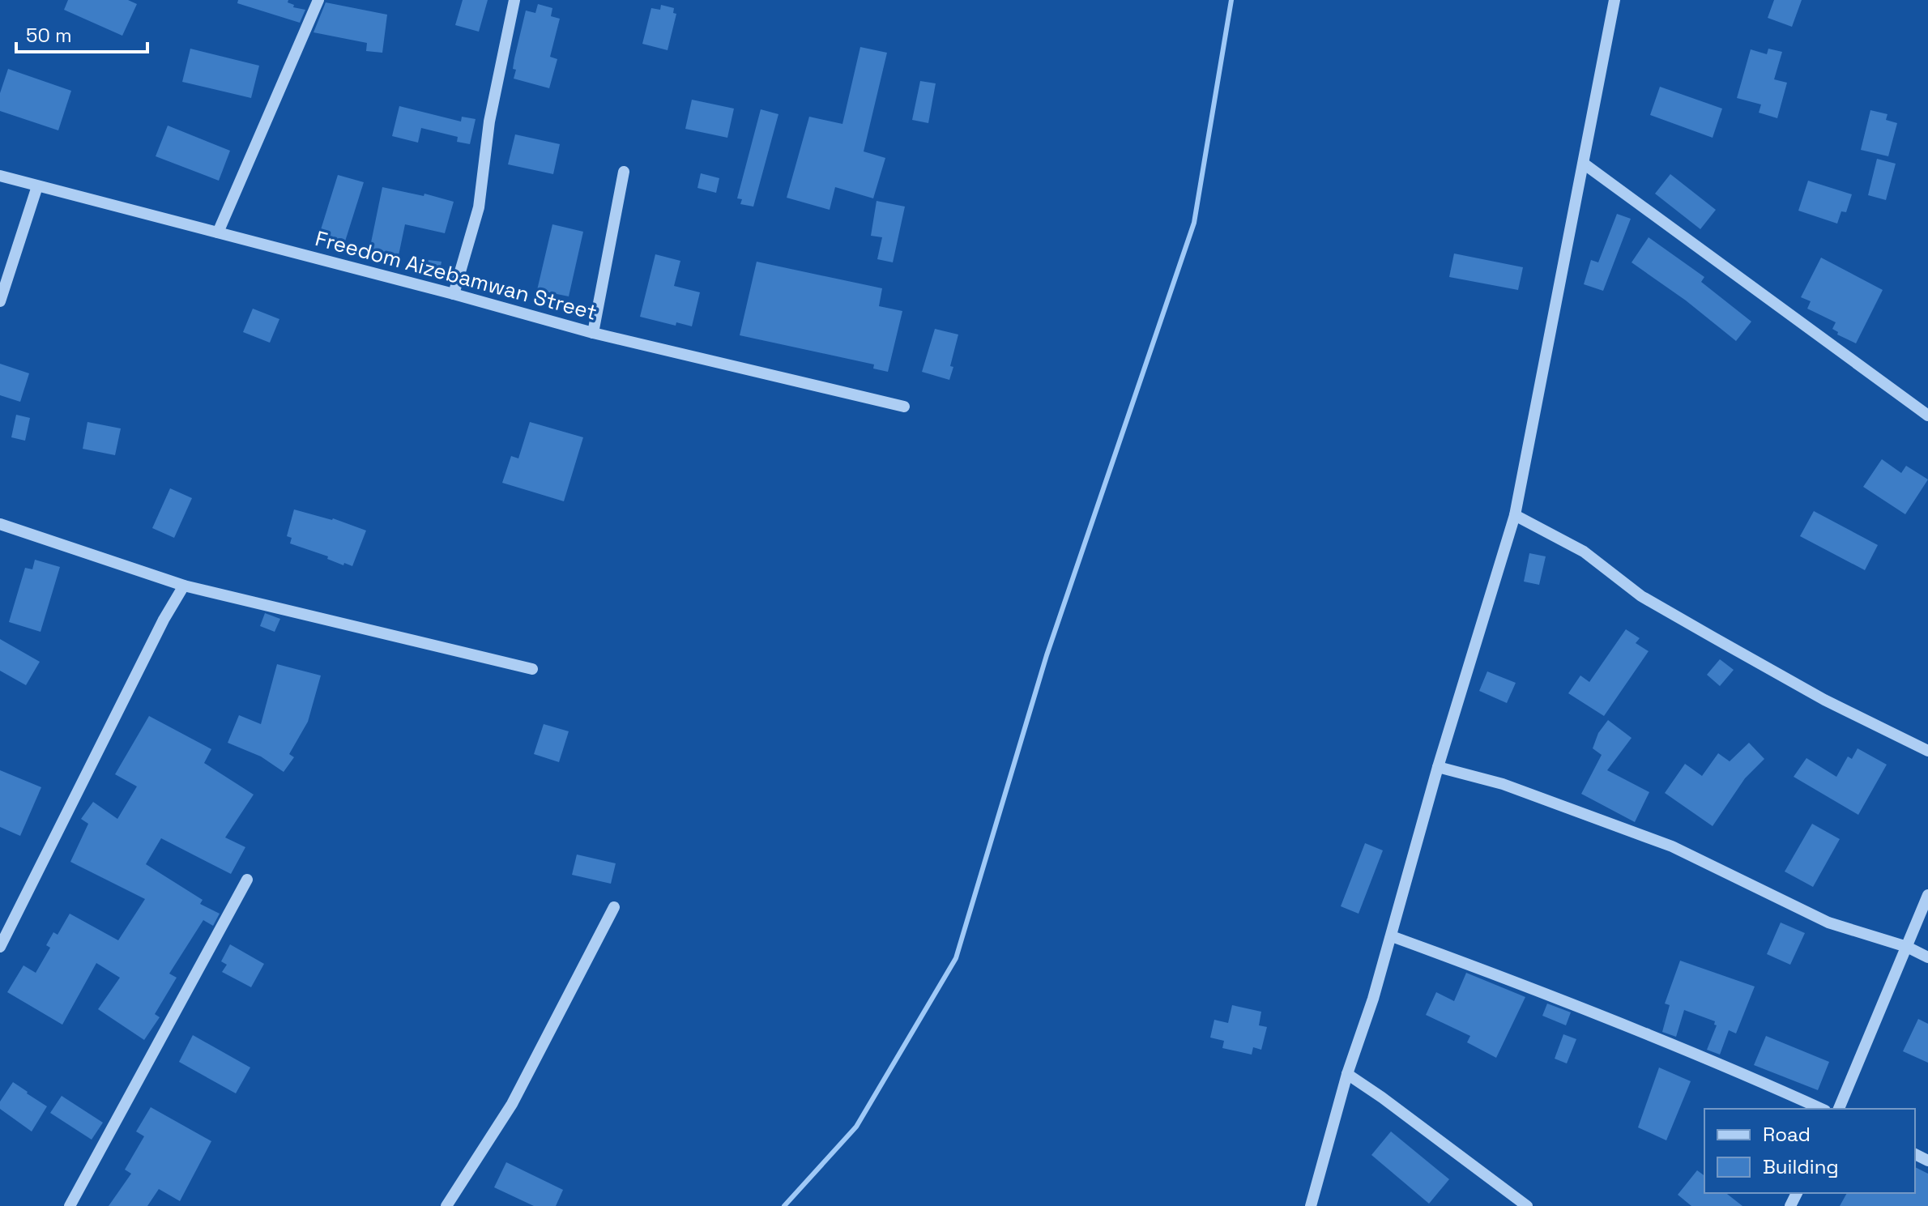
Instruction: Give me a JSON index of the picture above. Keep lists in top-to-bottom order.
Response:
{
  "streets": {
    "street": ["Freedom Aizebamwan Street"]
  },
  "legend": ["Road", "Building"],
  "scale_bar": "50 m"
}
